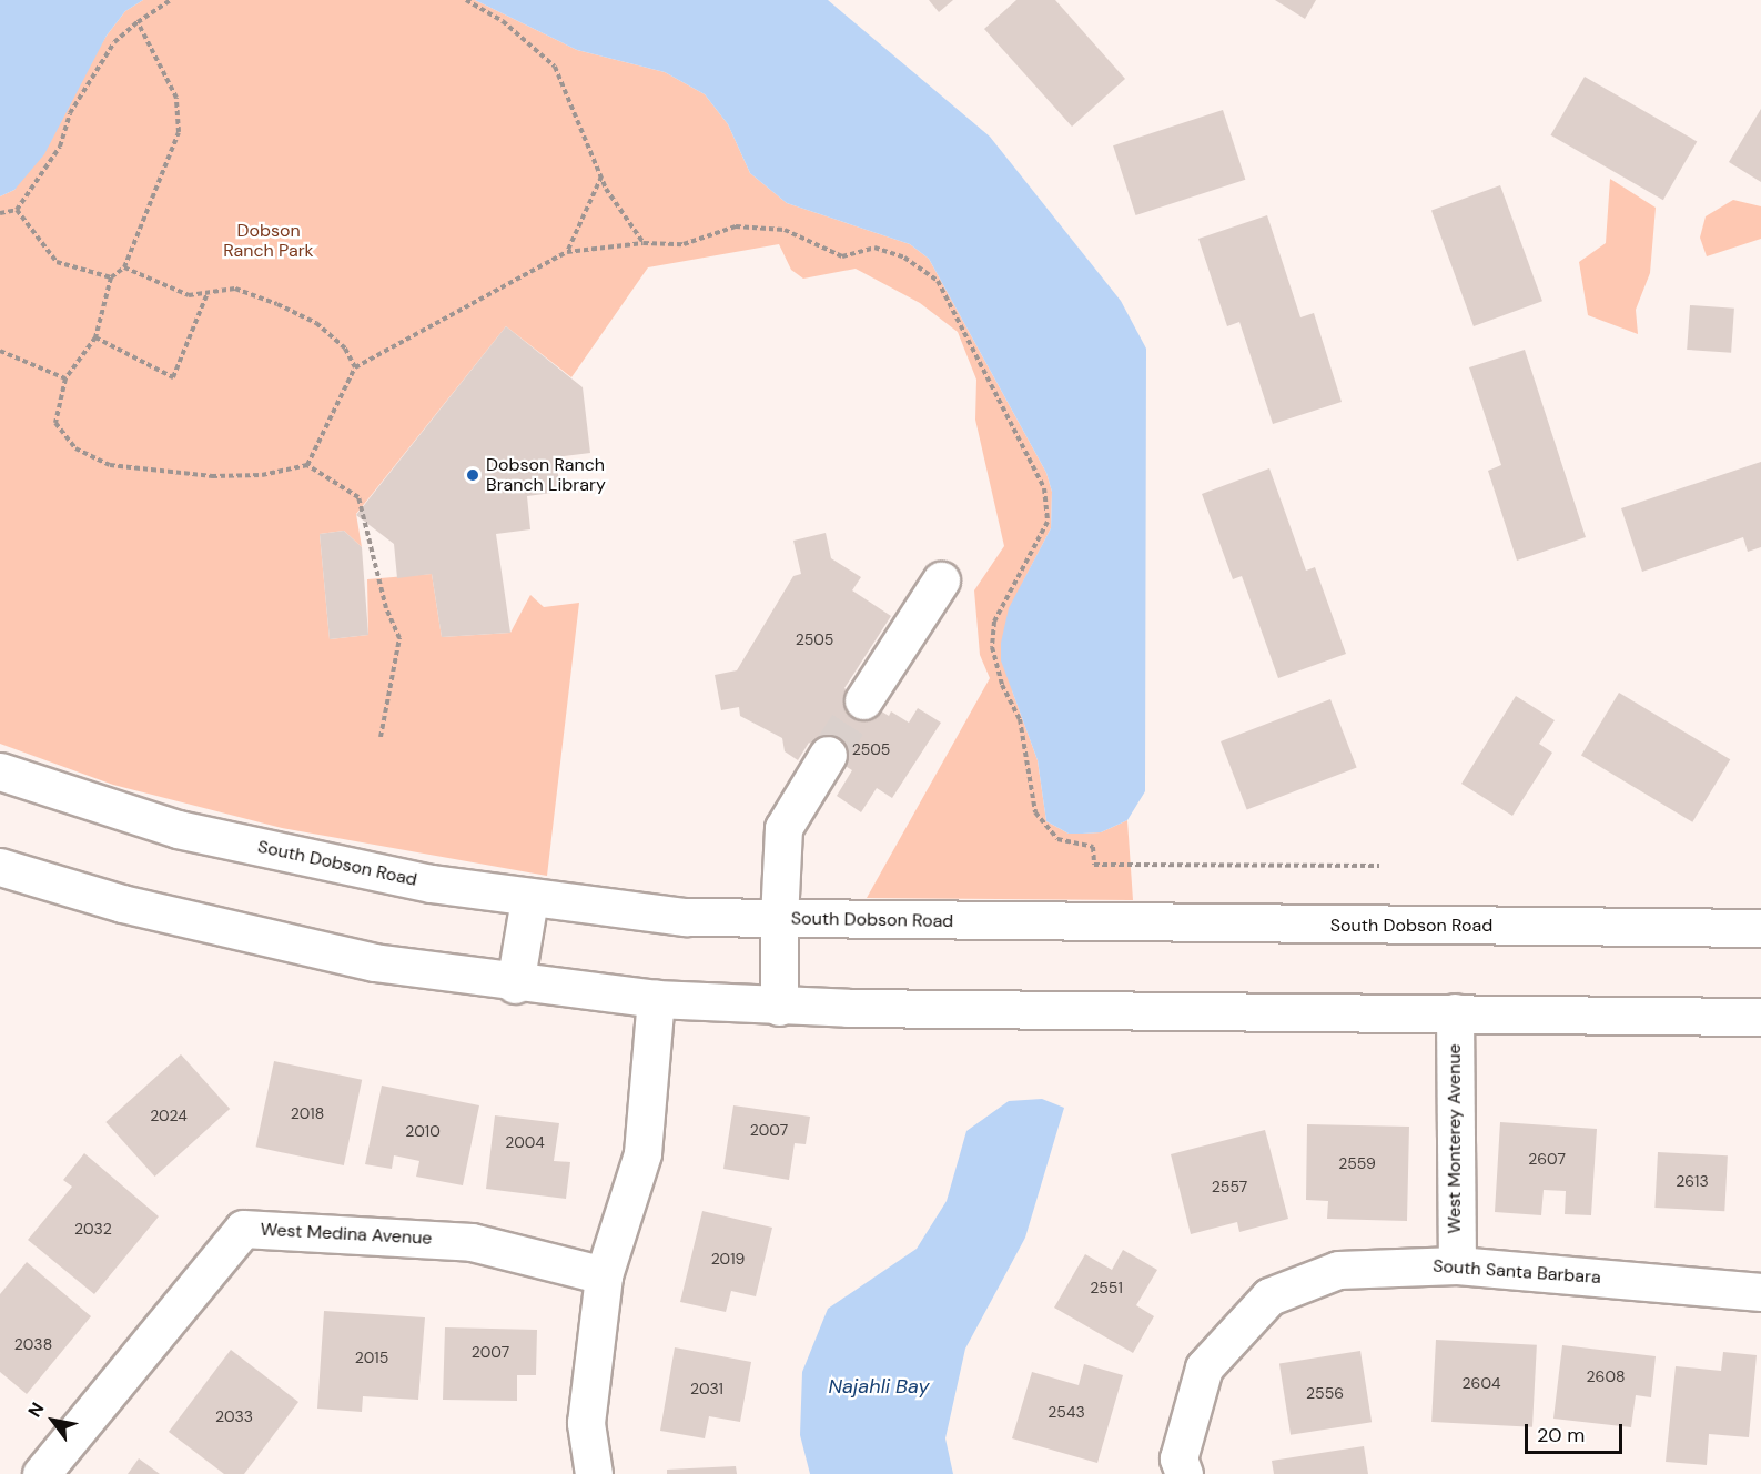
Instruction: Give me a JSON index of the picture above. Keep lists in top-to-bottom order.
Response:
{
  "streets": {
    "main road": [
      "South Dobson Road",
      "West Monterey Avenue",
      "West Medina Avenue",
      "South Santa Barbara"
    ]
  },
  "crossings": [
    ["West Monterey Avenue", "South Santa Barbara"]
  ],
  "water": ["Najahli Bay"],
  "parks": ["Dobson Ranch Park"],
  "places": ["Dobson Ranch Branch Library"],
  "house_numbers": [
    "2505",
    "2505",
    "2018",
    "2024",
    "2007",
    "2010",
    "2004",
    "2607",
    "2559",
    "2613",
    "2557",
    "2032",
    "2019",
    "2551",
    "2038",
    "2007",
    "2015",
    "2608",
    "2604",
    "2031",
    "2556",
    "2543",
    "2033"
  ],
  "scale_bar": "20 m",
  "north": "top left"
}
